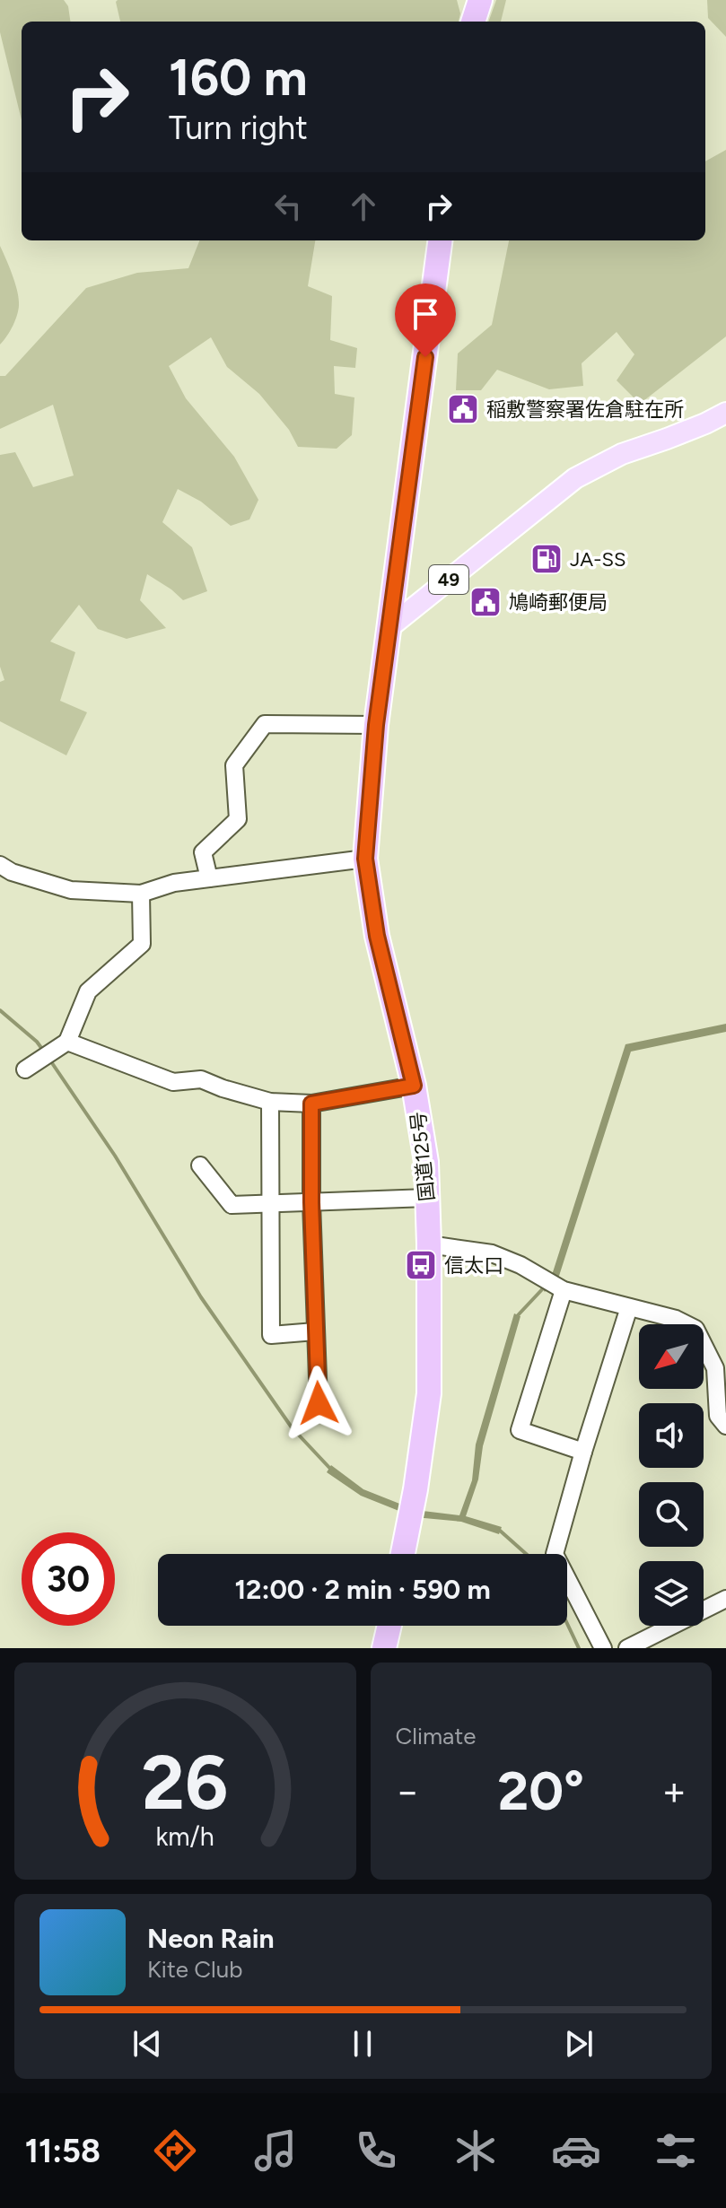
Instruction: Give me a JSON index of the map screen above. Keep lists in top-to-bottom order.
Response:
{
  "streets": {
    "highway": ["国道125号"],
    "main road": ["49"]
  },
  "crossings": [
    ["49", "国道125号"]
  ],
  "places": {
    "public building": ["稲敷警察署佐倉駐在所", "鳩崎郵便局"],
    "fuel station": ["JA-SS"],
    "bus stop": ["信太口"]
  },
  "north": "bottom left",
  "page": {
    "turn": ["160 m", "Turn right"],
    "limit": "30",
    "trip": "12:00 · 2 min · 590 m",
    "tile": "Climate",
    "heat": ["−", "20°", "+"],
    "song": ["Neon Rain", "Kite Club"],
    "tabs": "11:58",
    "gauge": ["26", "km/h"]
  }
}
